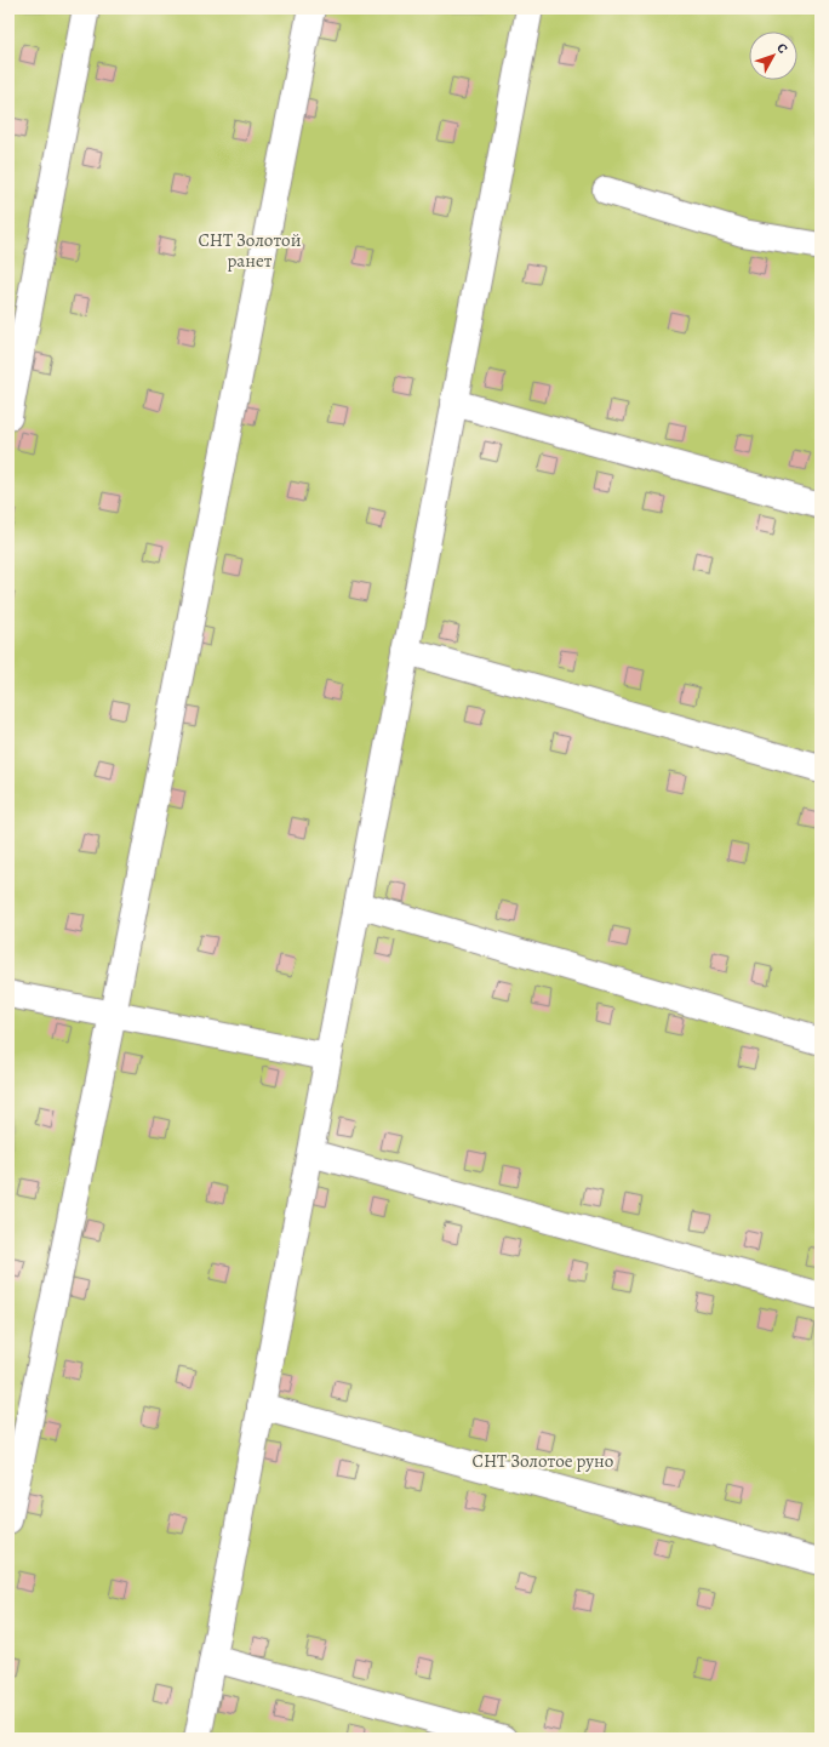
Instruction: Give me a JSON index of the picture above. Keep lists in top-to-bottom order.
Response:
{
  "parks": ["СНТ Золотой ранет", "СНТ Золотое руно"],
  "north": "top right"
}
